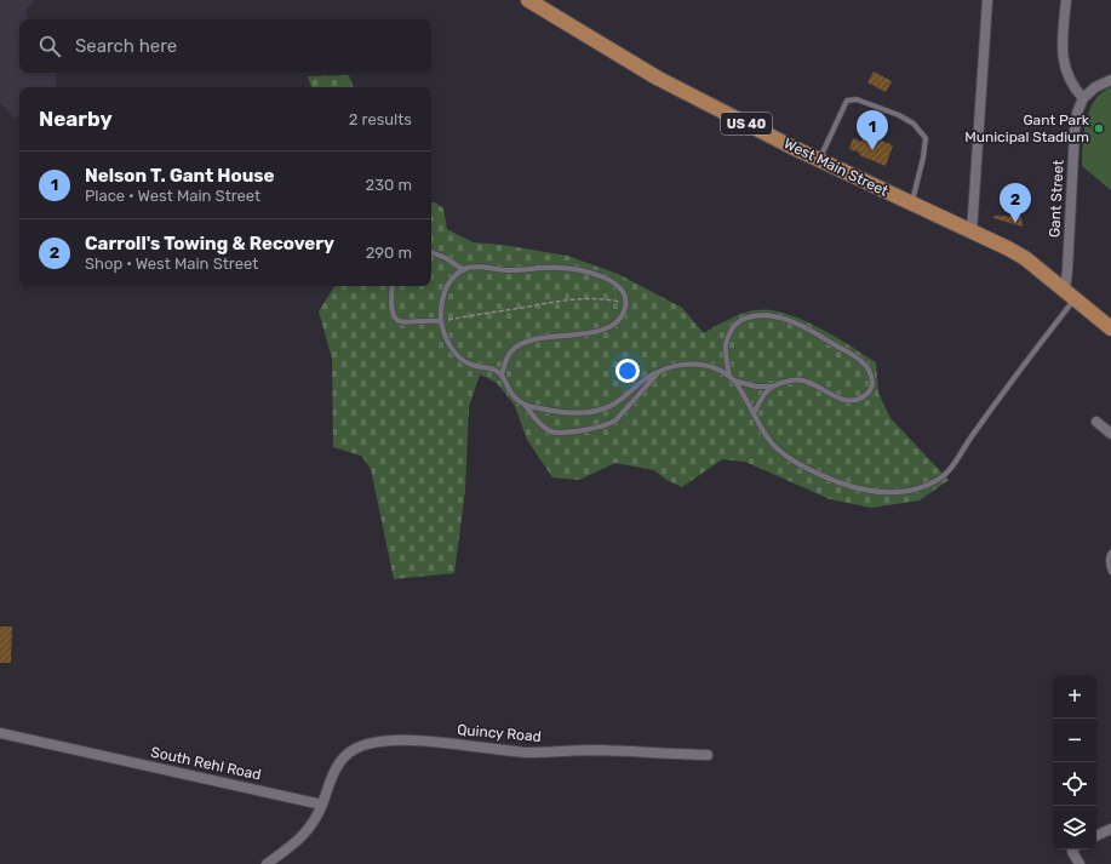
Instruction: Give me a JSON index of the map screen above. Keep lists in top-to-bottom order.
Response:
{
  "streets": {
    "main road": ["US 40", "West Main Street"],
    "street": ["Gant Street", "Quincy Road", "South Rehl Road"]
  },
  "crossings": [
    ["West Main Street", "Gant Street"],
    ["Quincy Road", "South Rehl Road"]
  ],
  "places": ["Gant Park Municipal Stadium"],
  "page": {
    "search": "Search here",
    "heading": ["Nearby", "2 results"],
    "pins": ["1", "2"],
    "list": [
      {
        "mark": "1",
        "name": "Nelson T. Gant House",
        "note": "Place · West Main Street",
        "value": "230 m"
      },
      {
        "mark": "2",
        "name": "Carroll's Towing & Recovery",
        "note": "Shop · West Main Street",
        "value": "290 m"
      }
    ],
    "map_buttons": ["+", "−"]
  }
}
